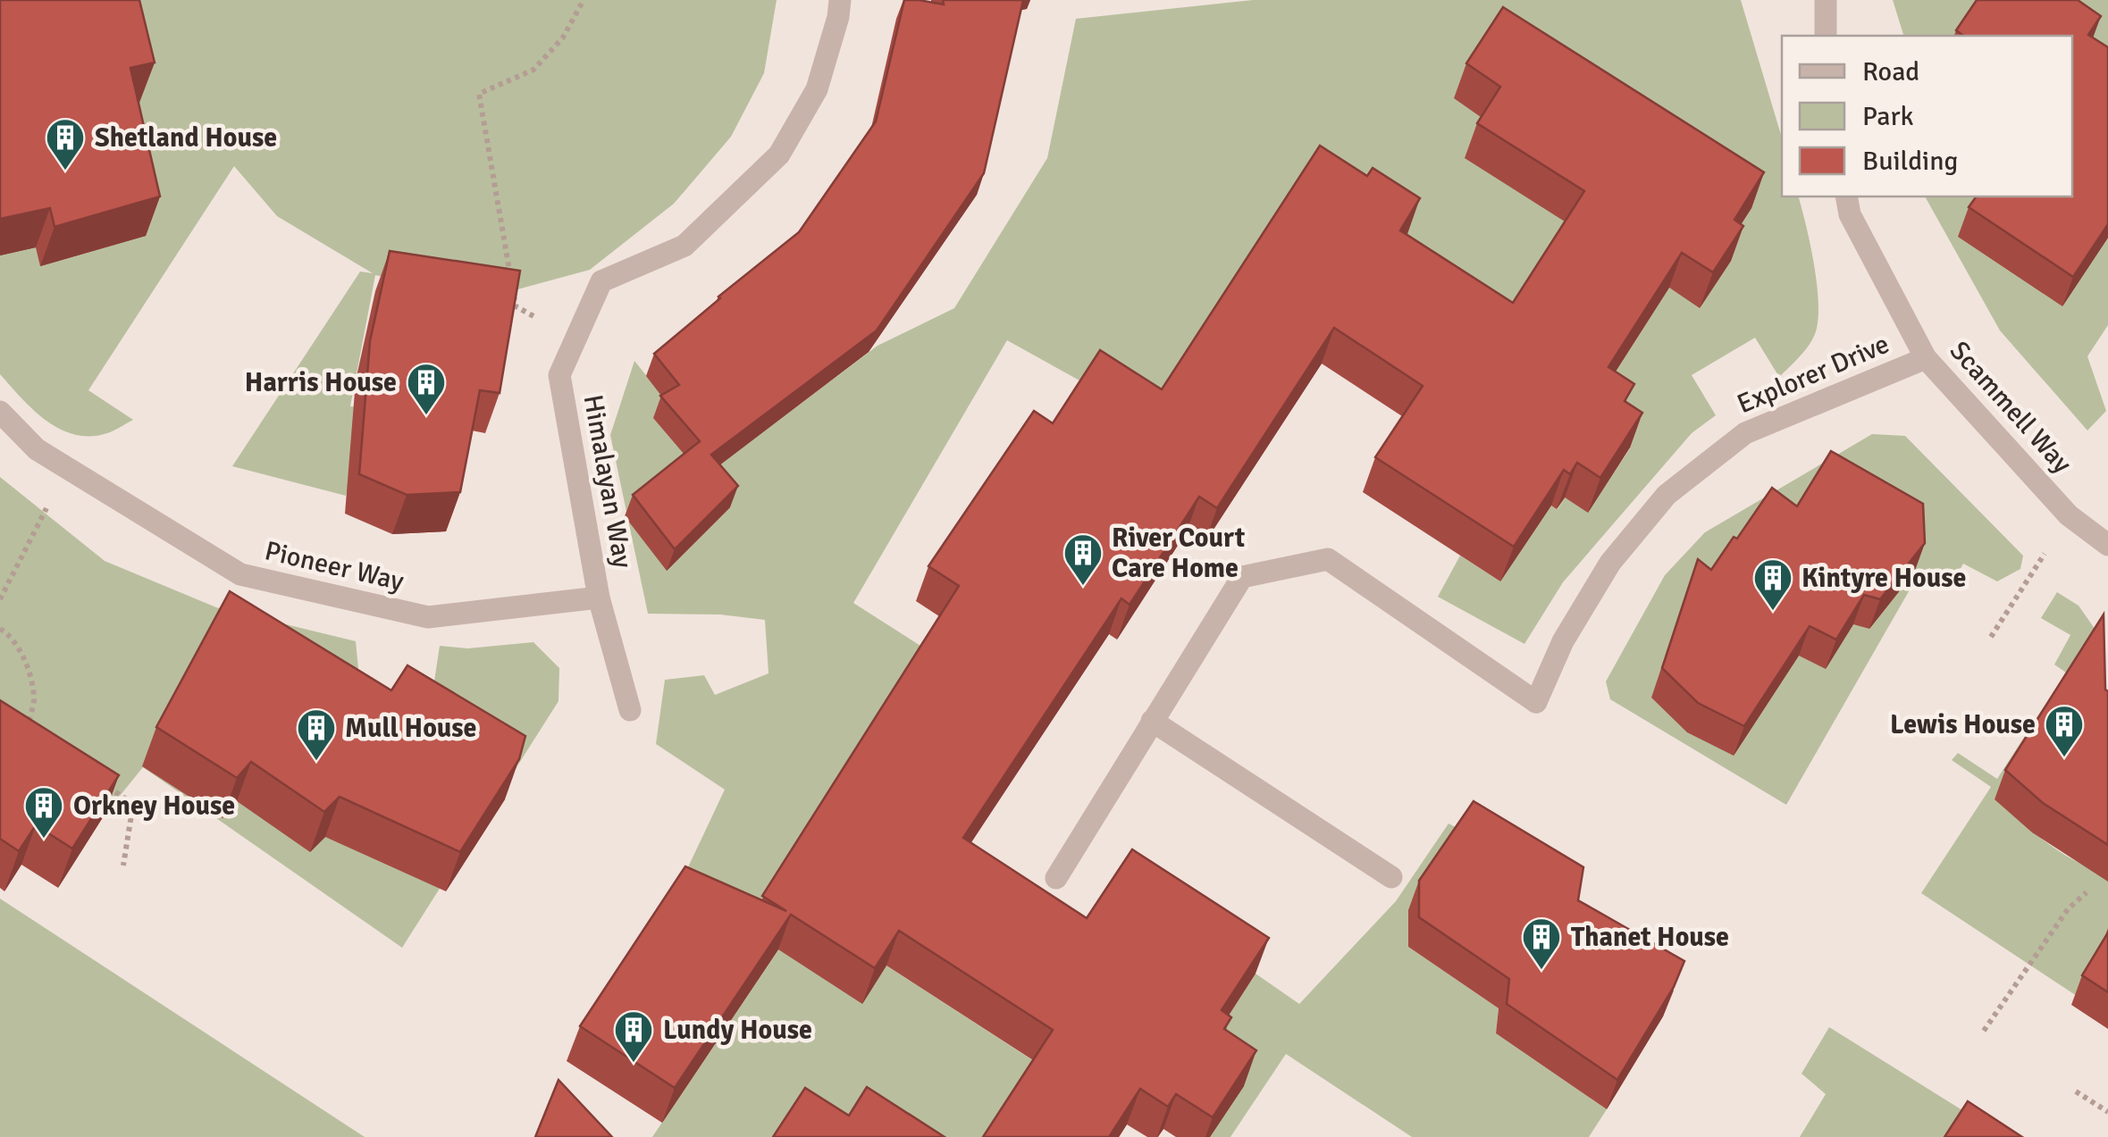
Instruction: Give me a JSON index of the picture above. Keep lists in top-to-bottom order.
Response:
{
  "streets": {
    "street": [
      "Explorer Drive",
      "Scammell Way",
      "Himalayan Way",
      "Pioneer Way"
    ]
  },
  "crossings": [
    ["Explorer Drive", "Scammell Way"],
    ["Himalayan Way", "Pioneer Way"]
  ],
  "places": {
    "building": [
      "Shetland House",
      "Harris House",
      "River Court Care Home",
      "Kintyre House",
      "Lewis House",
      "Mull House",
      "Orkney House",
      "Thanet House",
      "Lundy House"
    ]
  },
  "legend": ["Road", "Park", "Building"]
}
